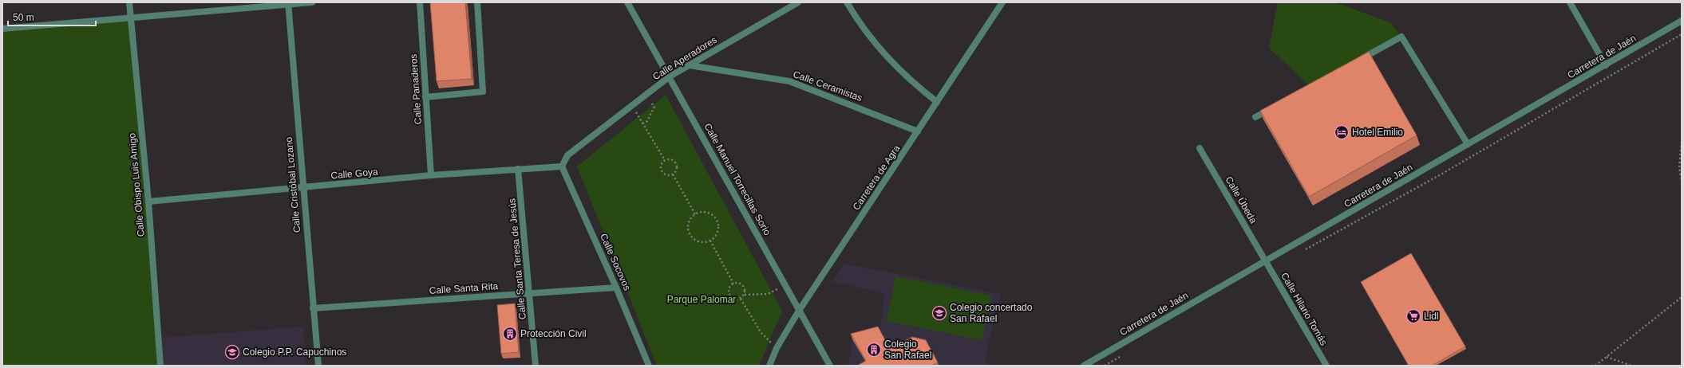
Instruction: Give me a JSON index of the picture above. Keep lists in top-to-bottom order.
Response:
{
  "streets": {
    "street": [
      "Carretera de Jaén",
      "Calle Aperadores",
      "Calle Ceramistas",
      "Calle Panaderos",
      "Calle Goya",
      "Carretera de Agra",
      "Calle Manuel Torrecillas Sorio",
      "Calle Obispo Luis Amigo",
      "Calle Cristóbal Lozano",
      "Calle Úbeda",
      "Calle Santa Teresa de Jesús",
      "Calle Socovos",
      "Calle Santa Rita",
      "Calle Hilario Tomás"
    ]
  },
  "crossings": [
    ["Carretera de Jaén", "Calle Úbeda"],
    ["Carretera de Jaén", "Calle Hilario Tomás"],
    ["Calle Aperadores", "Calle Ceramistas"],
    ["Calle Aperadores", "Calle Goya"],
    ["Calle Aperadores", "Calle Manuel Torrecillas Sorio"],
    ["Calle Aperadores", "Calle Socovos"],
    ["Calle Ceramistas", "Carretera de Agra"],
    ["Calle Panaderos", "Calle Goya"],
    ["Calle Goya", "Calle Obispo Luis Amigo"],
    ["Calle Goya", "Calle Cristóbal Lozano"],
    ["Calle Goya", "Calle Santa Teresa de Jesús"],
    ["Calle Goya", "Calle Socovos"],
    ["Carretera de Agra", "Calle Manuel Torrecillas Sorio"],
    ["Calle Cristóbal Lozano", "Calle Santa Rita"],
    ["Calle Úbeda", "Calle Hilario Tomás"],
    ["Calle Santa Teresa de Jesús", "Calle Santa Rita"],
    ["Calle Socovos", "Calle Santa Rita"]
  ],
  "parks": ["Parque Palomar"],
  "places": {
    "hotel": ["Hotel Emilio"],
    "school or university": ["Colegio concertado San Rafael", "Colegio P.P. Capuchinos"],
    "supermarket": ["Lidl"],
    "building": ["Protección Civil", "Colegio San Rafael"]
  },
  "scale_bar": "50 m"
}
